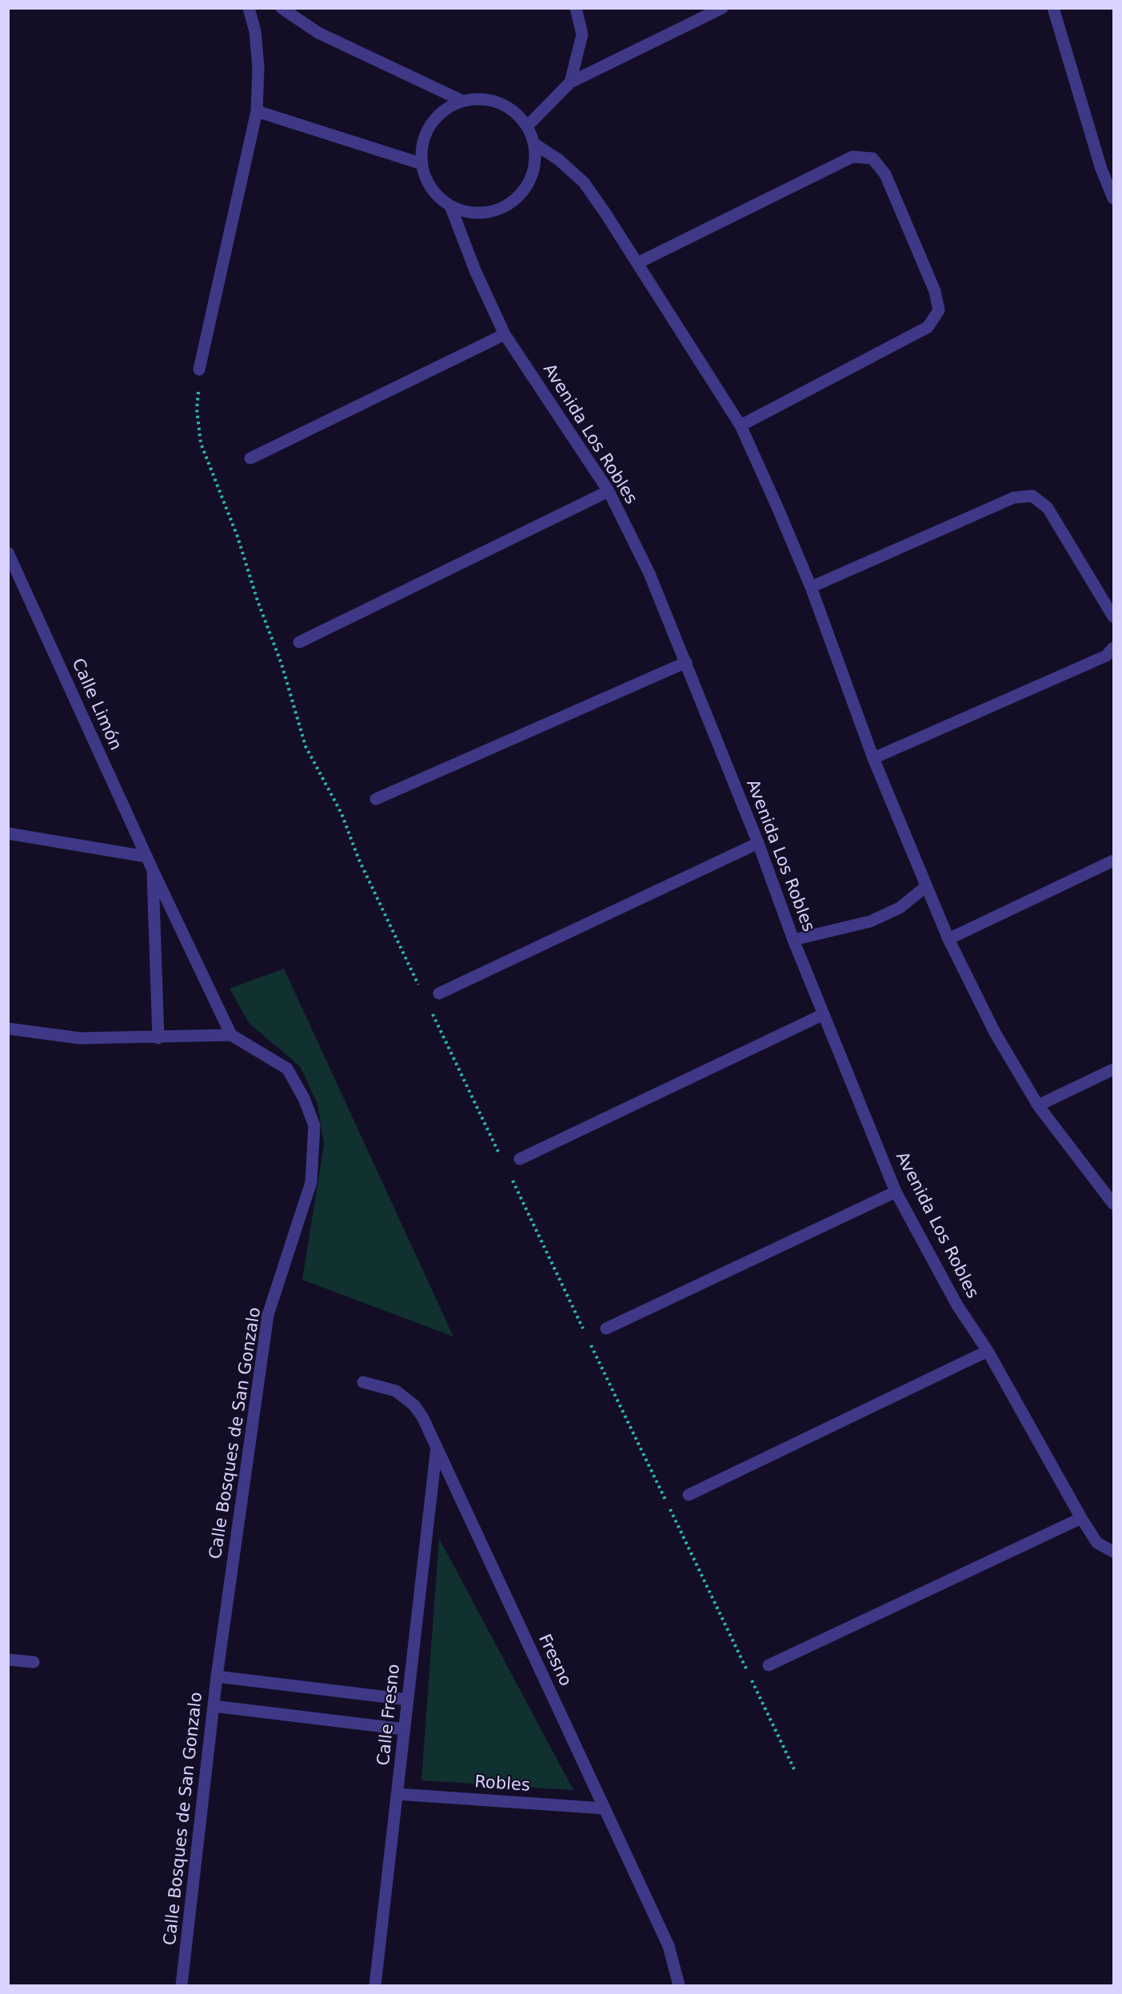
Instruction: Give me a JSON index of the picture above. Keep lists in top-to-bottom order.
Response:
{
  "streets": {
    "street": [
      "Avenida Los Robles",
      "Calle Limón",
      "Calle Bosques de San Gonzalo",
      "Fresno",
      "Calle Fresno",
      "Robles"
    ]
  },
  "crossings": [
    ["Calle Limón", "Calle Bosques de San Gonzalo"],
    ["Fresno", "Calle Fresno"],
    ["Fresno", "Robles"],
    ["Calle Fresno", "Robles"]
  ]
}
